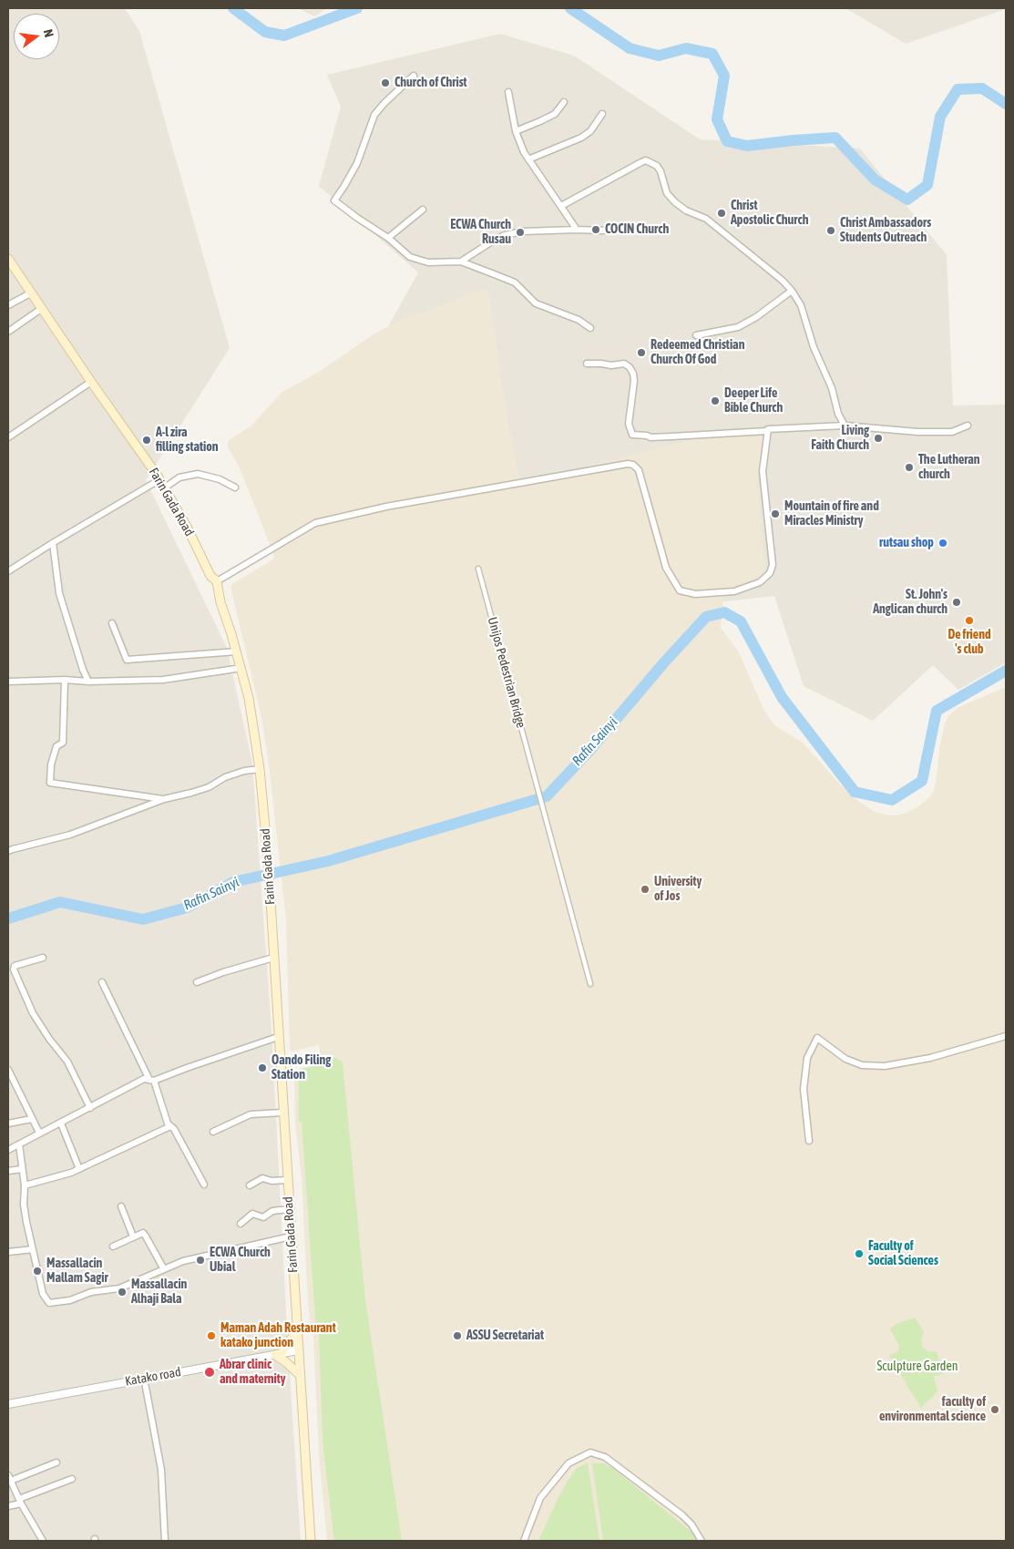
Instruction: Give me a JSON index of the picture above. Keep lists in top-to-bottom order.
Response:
{
  "streets": {
    "main road": ["Farin Gada Road"],
    "street": ["Unijos Pedestrian Bridge", "Katako road"]
  },
  "crossings": [
    ["Farin Gada Road", "Katako road"]
  ],
  "water": ["Rafin Sainyi"],
  "parks": ["Sculpture Garden"],
  "places": [
    "Church of Christ",
    "Christ Apostolic Church",
    "COCIN Church",
    "Christ Ambassadors Students Outreach",
    "ECWA Church Rusau",
    "Redeemed Christian Church Of God",
    "Deeper Life Bible Church",
    "Living Faith Church",
    "A-l zira filling station",
    "The Lutheran church",
    "Mountain of fire and Miracles Ministry",
    "rutsau shop",
    "St. John's Anglican church",
    "De friend 's club",
    "University of Jos",
    "Oando Filing Station",
    "Faculty of Social Sciences",
    "ECWA Church Ubial",
    "Massallacin Mallam Sagir",
    "Massallacin Alhaji Bala",
    "Maman Adah Restaurant katako junction",
    "ASSU Secretariat",
    "Abrar clinic and maternity",
    "faculty of environmental science"
  ],
  "north": "right"
}
